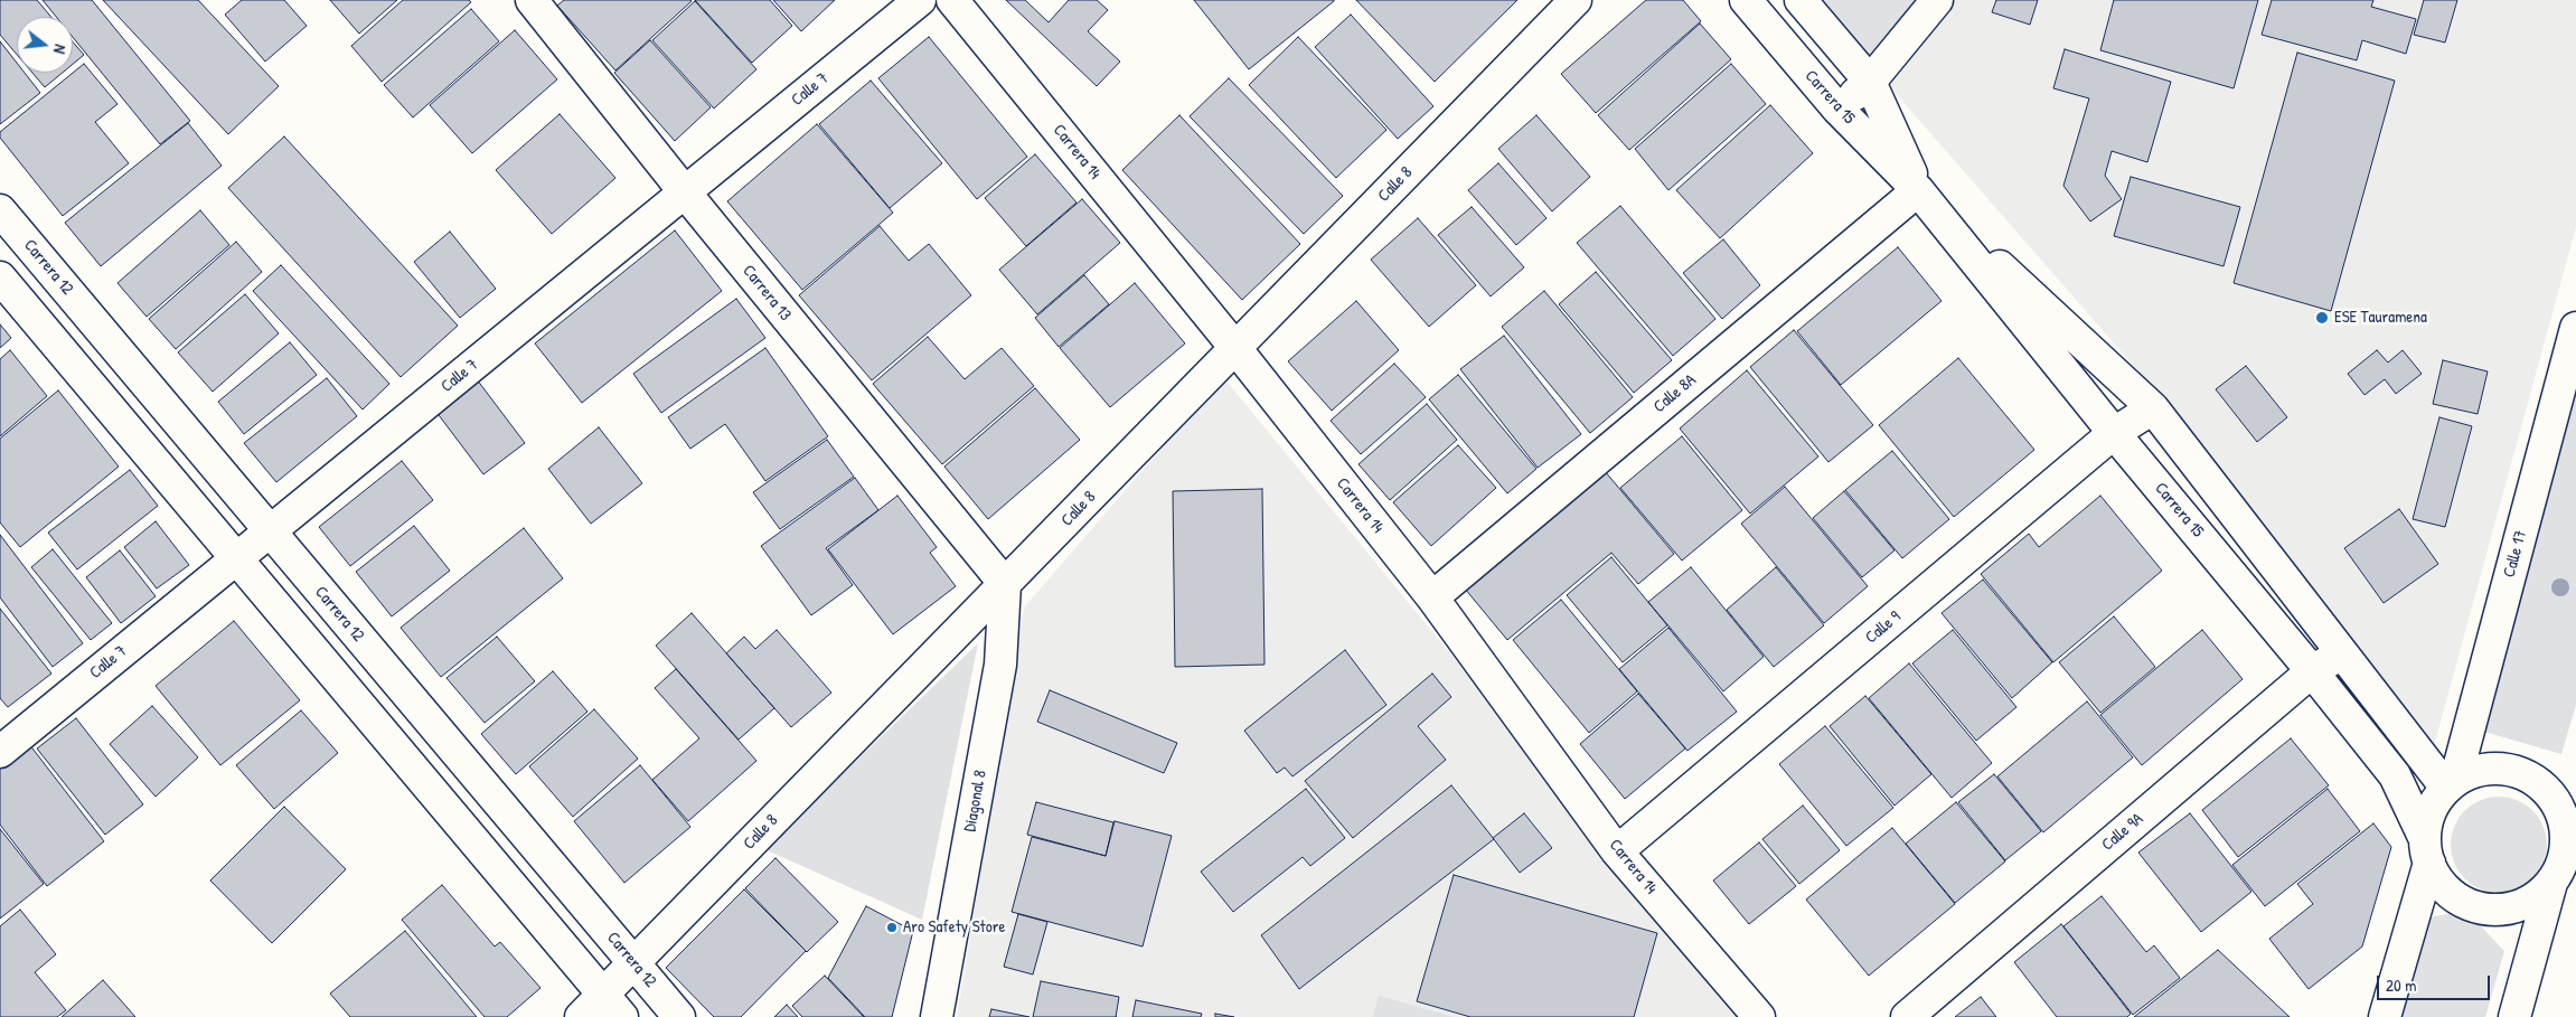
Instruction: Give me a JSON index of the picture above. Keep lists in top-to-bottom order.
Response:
{
  "streets": {
    "street": [
      "Calle 7",
      "Carrera 15",
      "Carrera 14",
      "Calle 8",
      "Carrera 12",
      "Carrera 13",
      "Calle 8A",
      "Calle 17",
      "Calle 9",
      "Diagonal 8",
      "Calle 9A"
    ]
  },
  "crossings": [
    ["Calle 7", "Carrera 12"],
    ["Calle 7", "Carrera 13"],
    ["Carrera 15", "Calle 8A"],
    ["Carrera 15", "Calle 17"],
    ["Carrera 15", "Calle 9"],
    ["Carrera 15", "Calle 9A"],
    ["Carrera 14", "Calle 8"],
    ["Carrera 14", "Calle 8A"],
    ["Carrera 14", "Calle 9"],
    ["Calle 8", "Carrera 12"],
    ["Calle 8", "Carrera 13"],
    ["Calle 8", "Diagonal 8"],
    ["Carrera 13", "Diagonal 8"]
  ],
  "places": ["ESE Tauramena", "Aro Safety Store"],
  "scale_bar": "20 m",
  "north": "right"
}
